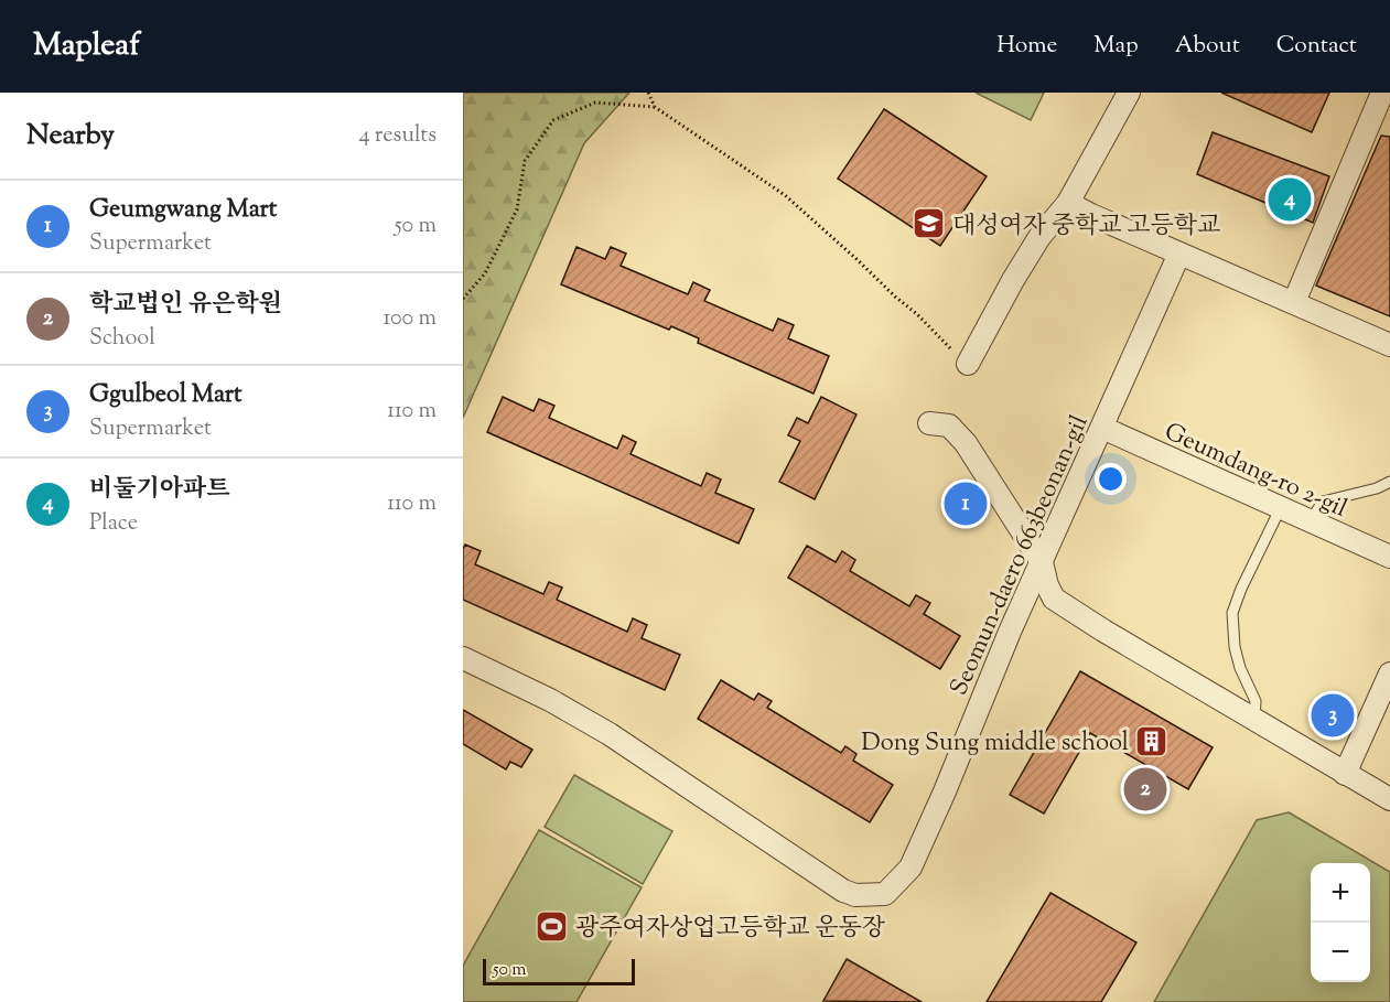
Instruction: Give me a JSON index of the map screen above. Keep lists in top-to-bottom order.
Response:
{
  "streets": {
    "street": ["Geumdang-ro 2-gil", "Seomun-daero 663beonan-gil"]
  },
  "crossings": [
    ["Geumdang-ro 2-gil", "Seomun-daero 663beonan-gil"]
  ],
  "places": {
    "school or university": ["대성여자 중학교 고등학교"],
    "building": ["Dong Sung middle school"],
    "sports": ["광주여자상업고등학교 운동장"]
  },
  "scale_bar": "50 m",
  "page": {
    "header": "Mapleaf",
    "nav": [
      "Home",
      "Map",
      "About",
      "Contact"
    ],
    "heading": ["Nearby", "4 results"],
    "pins": [
      "4",
      "1",
      "3",
      "2"
    ],
    "list": [
      {
        "mark": "1",
        "name": "Geumgwang Mart",
        "note": "Supermarket",
        "value": "50 m"
      },
      {
        "mark": "2",
        "name": "학교법인 유은학원",
        "note": "School",
        "value": "100 m"
      },
      {
        "mark": "3",
        "name": "Ggulbeol Mart",
        "note": "Supermarket",
        "value": "110 m"
      },
      {
        "mark": "4",
        "name": "비둘기아파트",
        "note": "Place",
        "value": "110 m"
      }
    ],
    "map_buttons": ["+", "−"],
    "scale": "50 m"
  }
}
